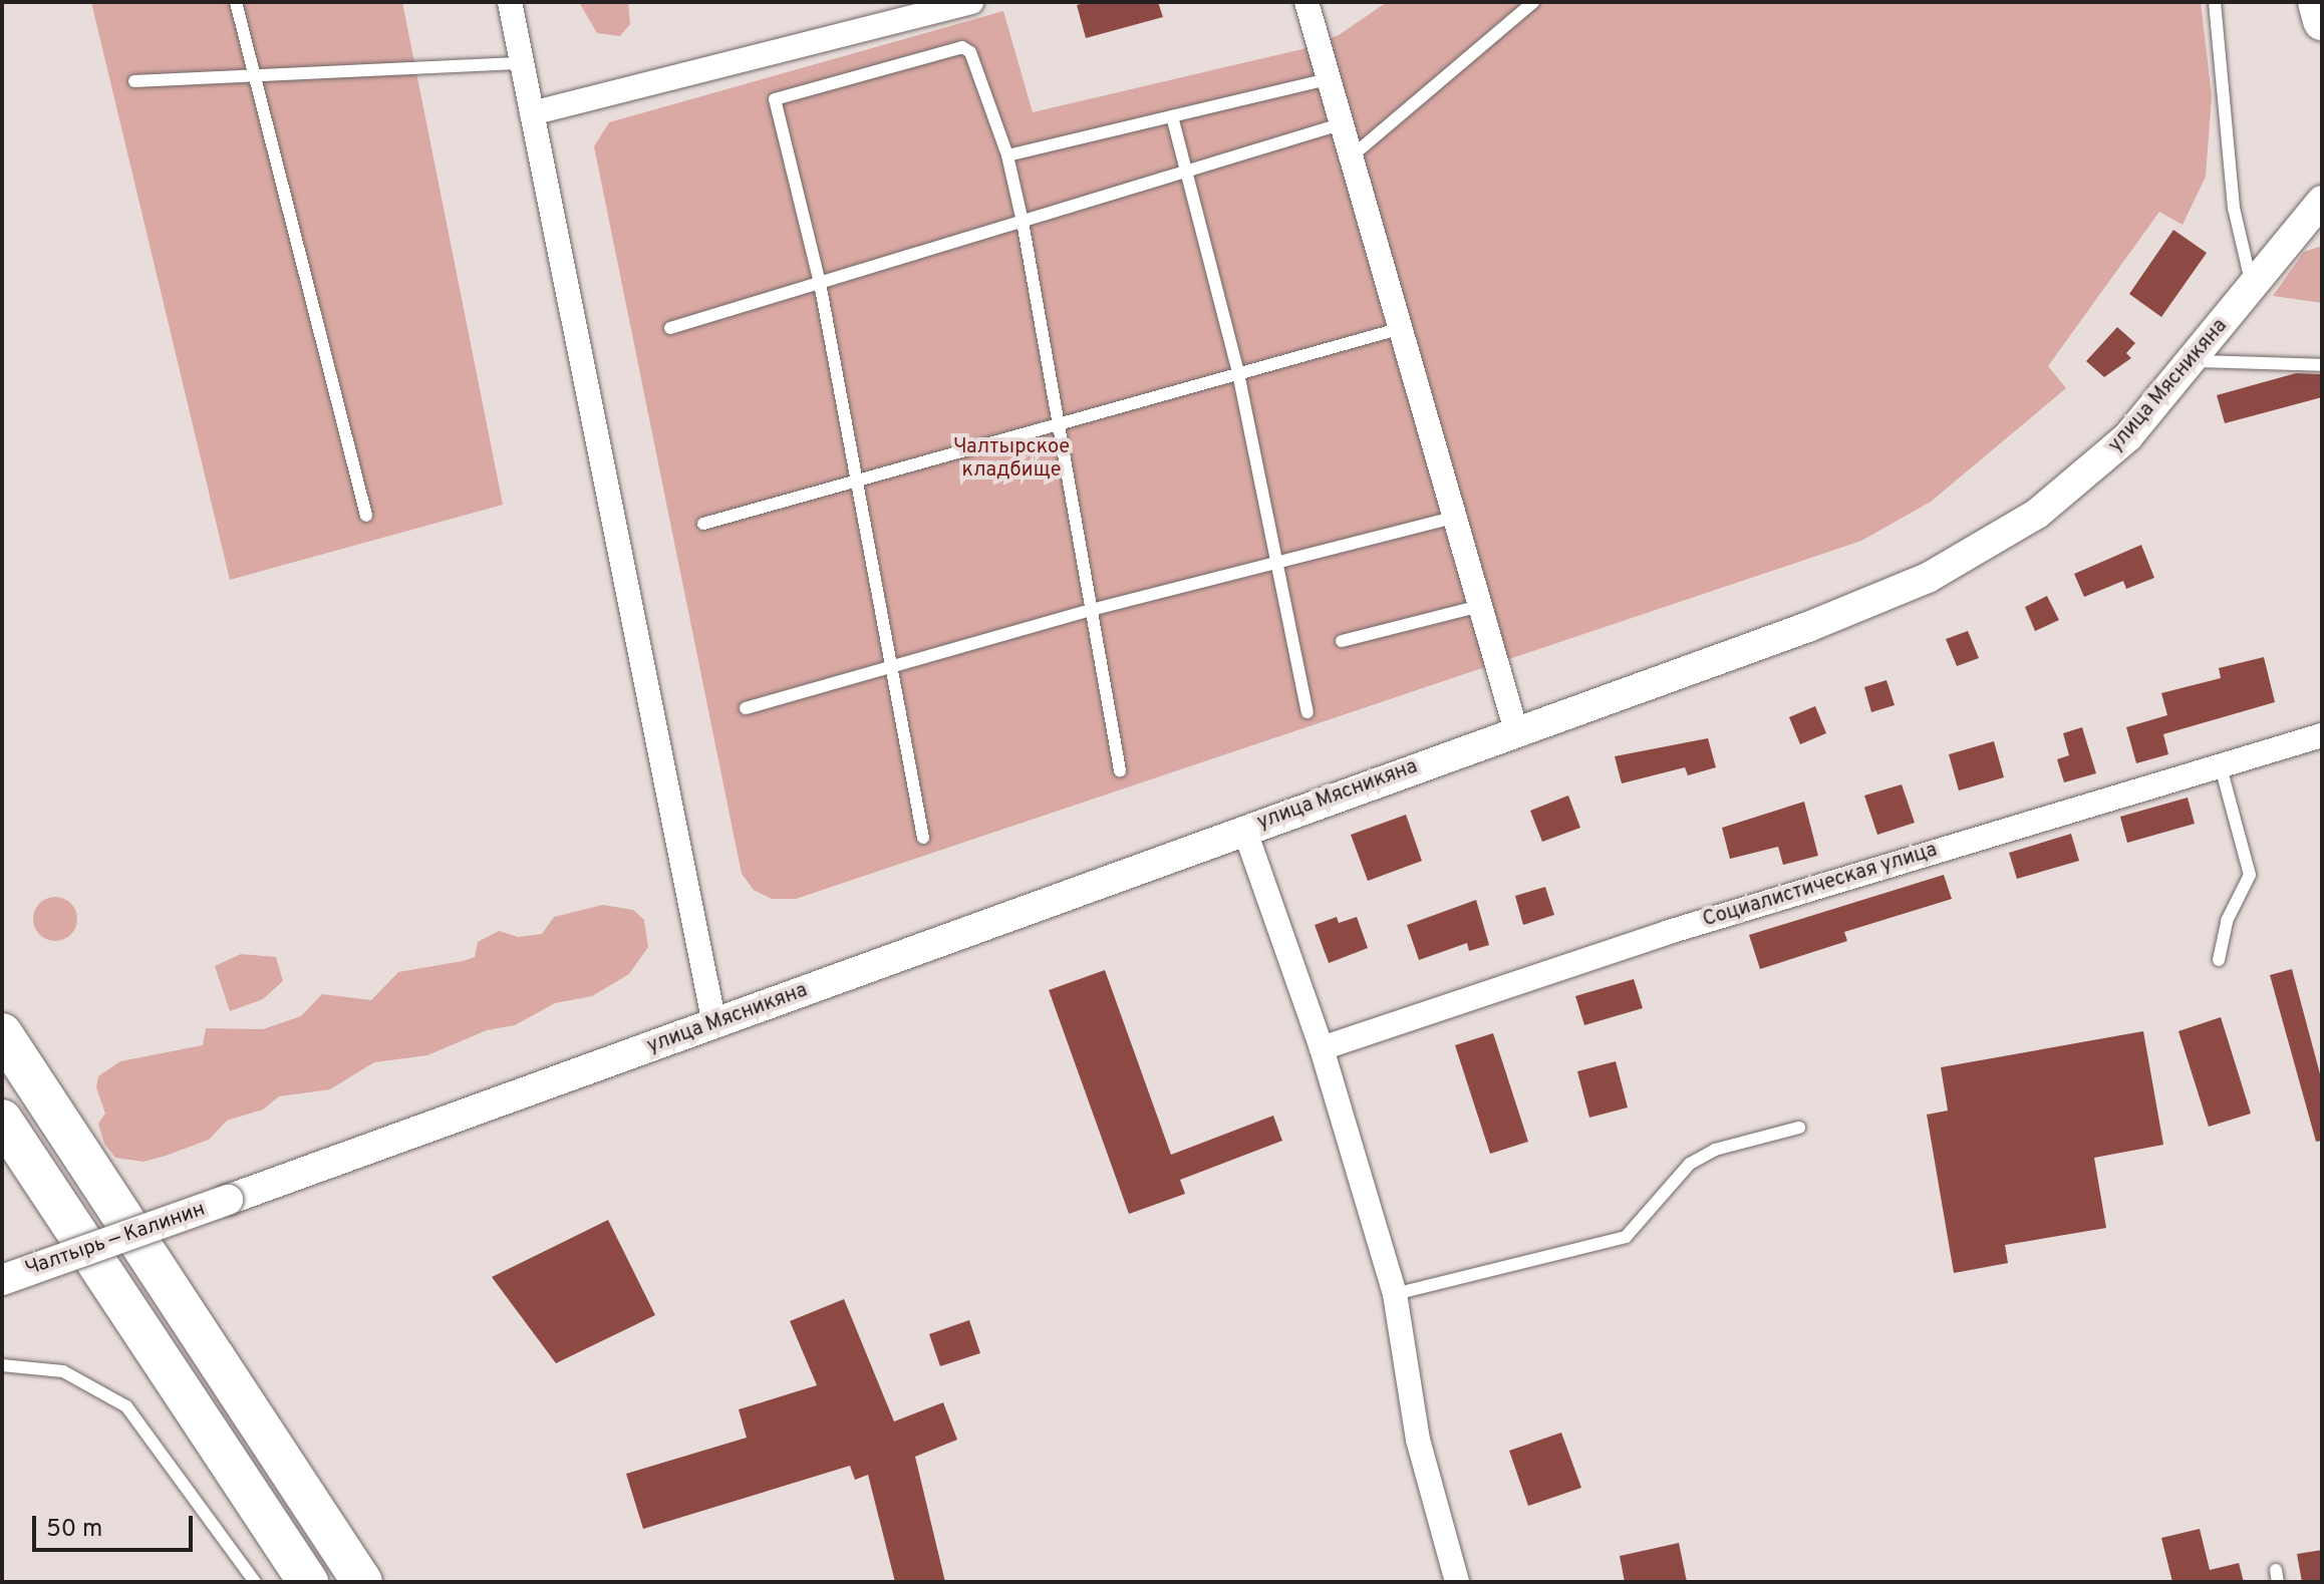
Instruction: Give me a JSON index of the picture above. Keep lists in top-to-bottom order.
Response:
{
  "streets": {
    "street": ["улица Мясникяна", "Социалистическая улица", "Чалтырь — Калинин"]
  },
  "crossings": [
    ["улица Мясникяна", "Чалтырь — Калинин"]
  ],
  "parks": ["Чалтырское кладбище"],
  "scale_bar": "50 m"
}
